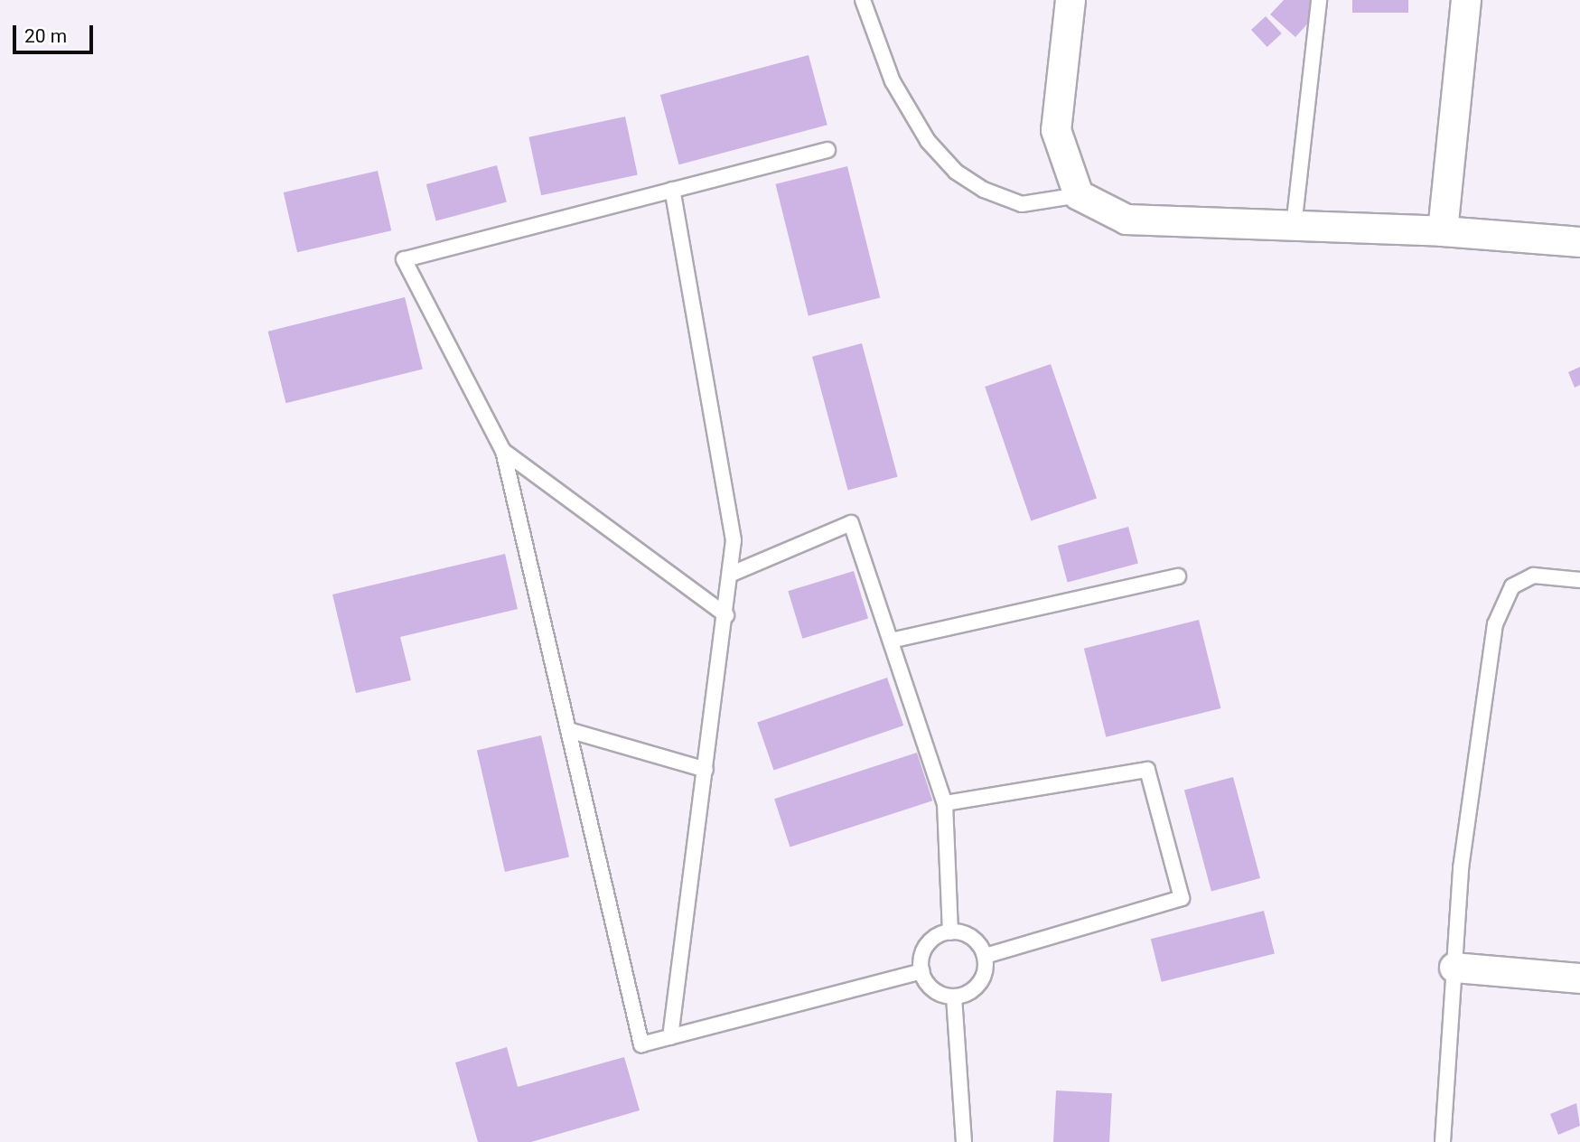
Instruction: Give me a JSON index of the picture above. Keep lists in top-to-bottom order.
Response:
{
  "scale_bar": "20 m"
}
